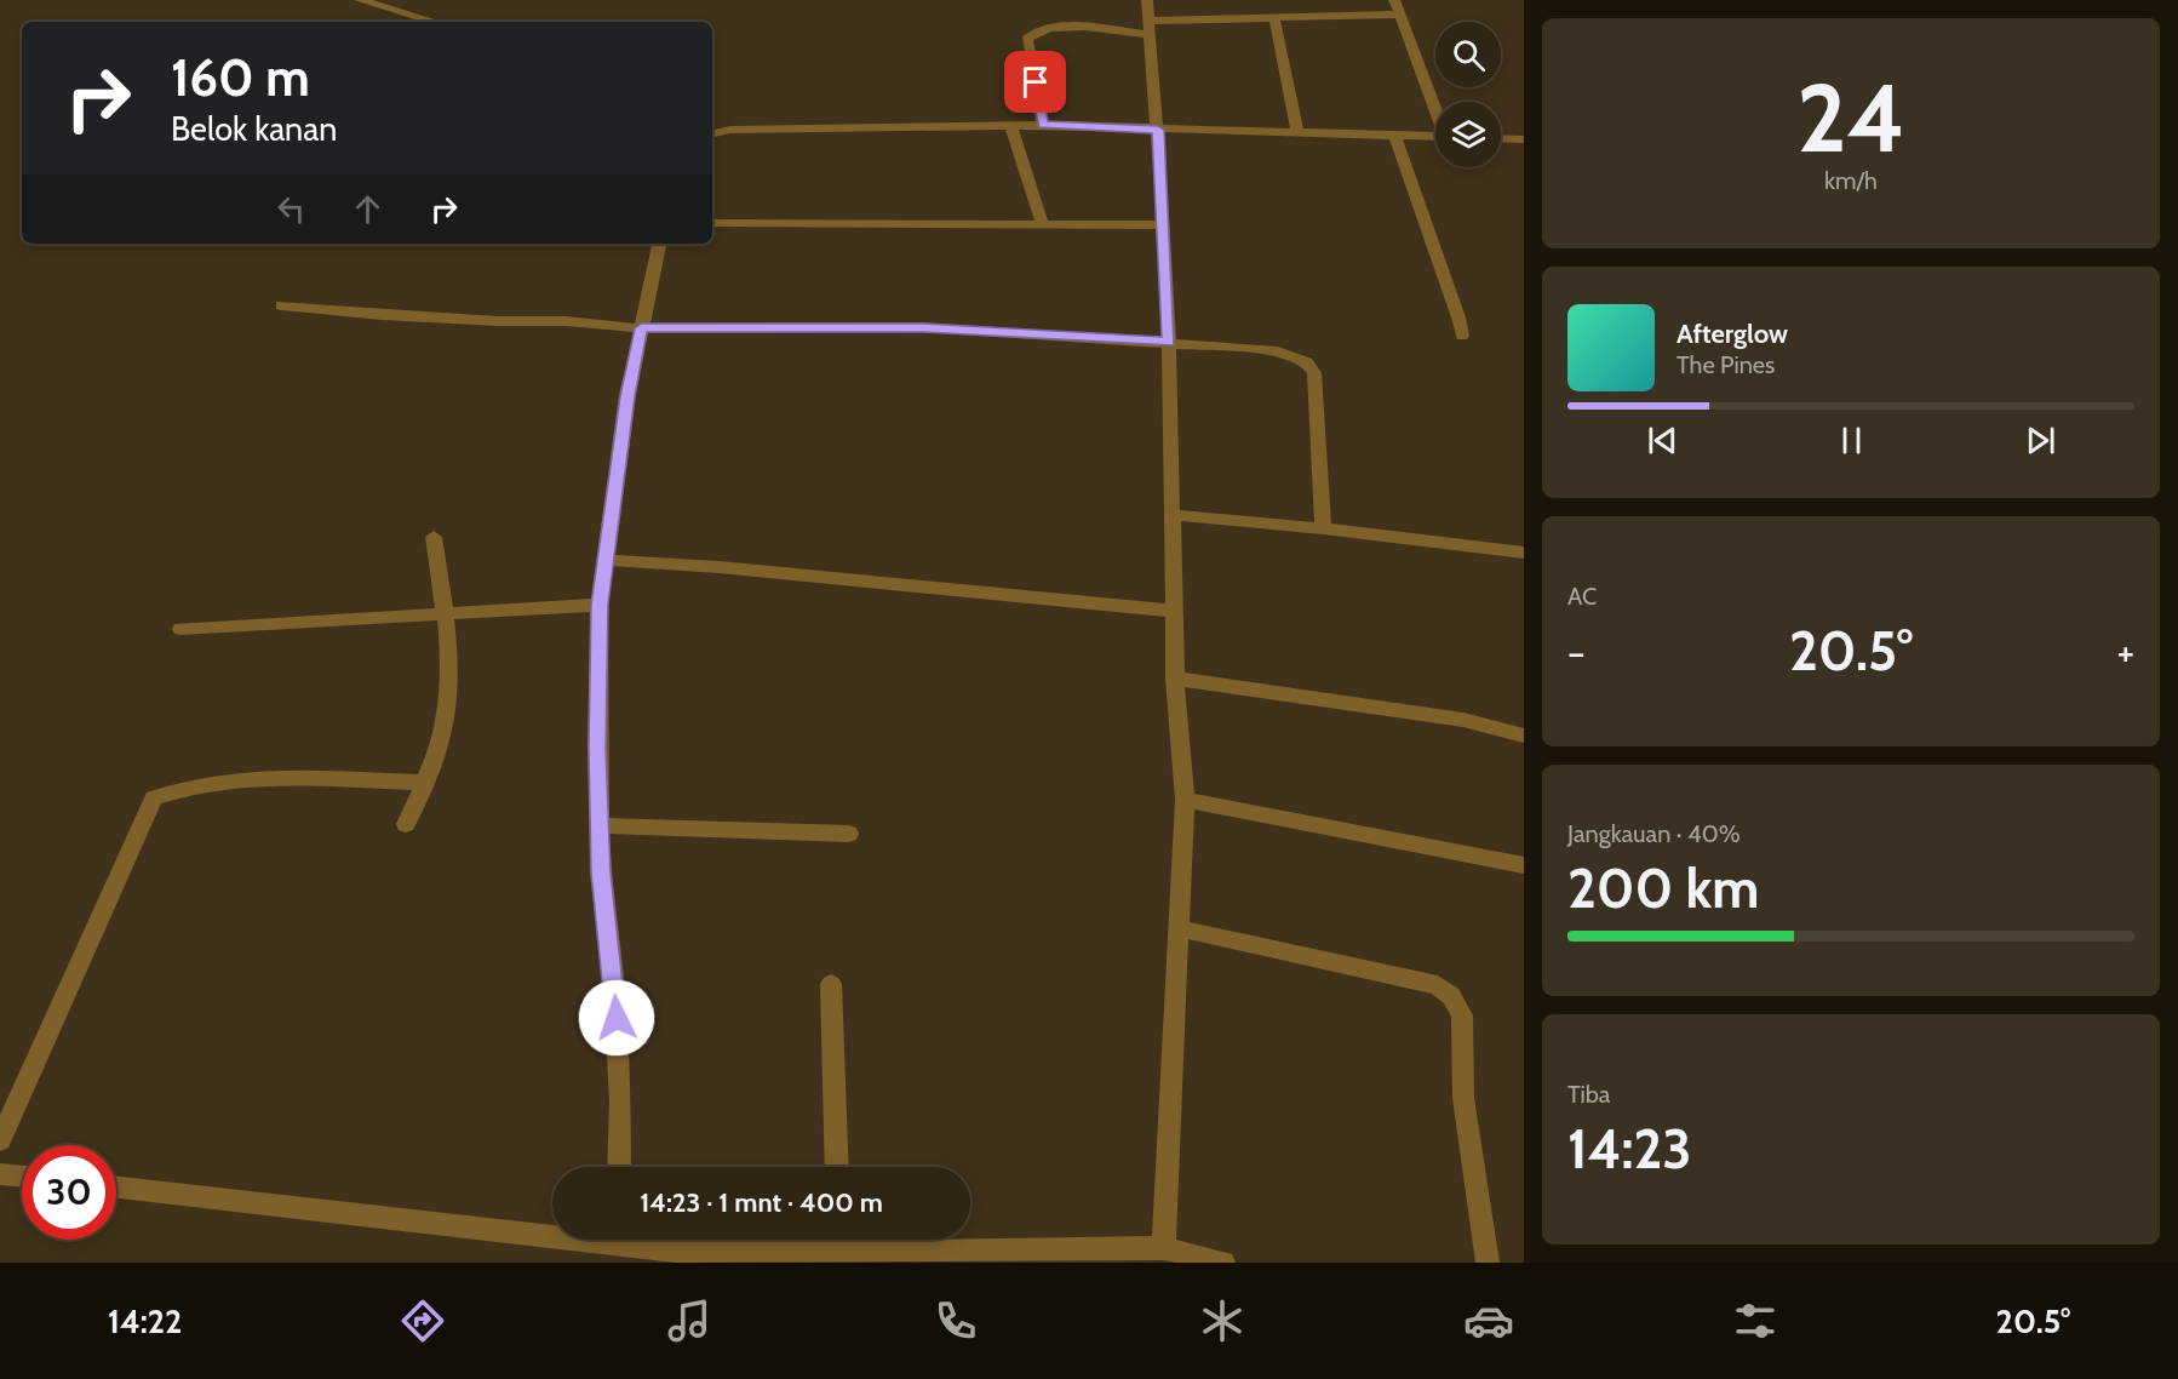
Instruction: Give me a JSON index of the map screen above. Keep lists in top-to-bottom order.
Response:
{
  "page": {
    "tile": [
      ["24", "km/h"],
      "AC",
      ["Jangkauan · 40%", "200 km"],
      ["Tiba", "14:23"]
    ],
    "turn": ["160 m", "Belok kanan"],
    "song": ["Afterglow", "The Pines"],
    "heat": ["−", "20.5°", "+"],
    "limit": "30",
    "trip": "14:23 · 1 mnt · 400 m",
    "tabs": ["14:22", "20.5°"]
  }
}
